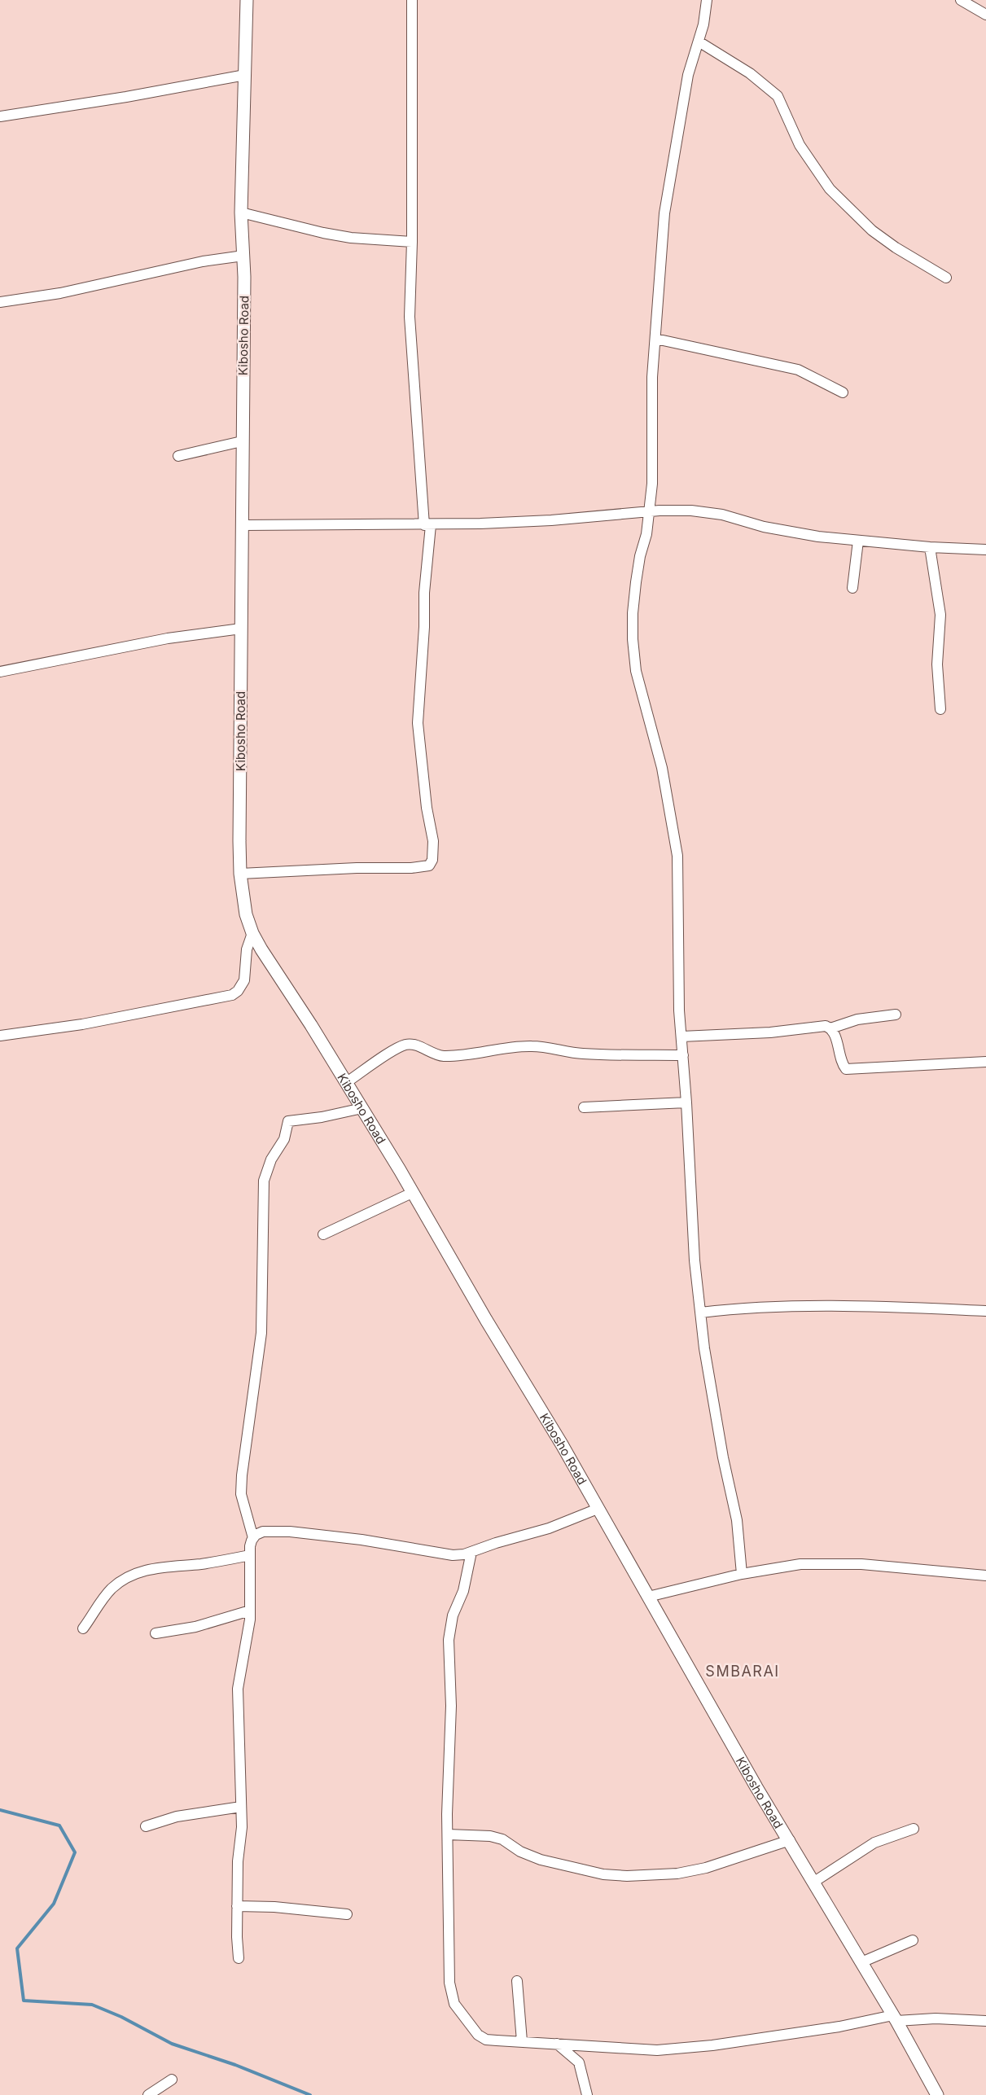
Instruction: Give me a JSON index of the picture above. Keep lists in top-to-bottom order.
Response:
{
  "streets": {
    "street": ["Kibosho Road"]
  },
  "districts": ["SMBARAI"]
}
